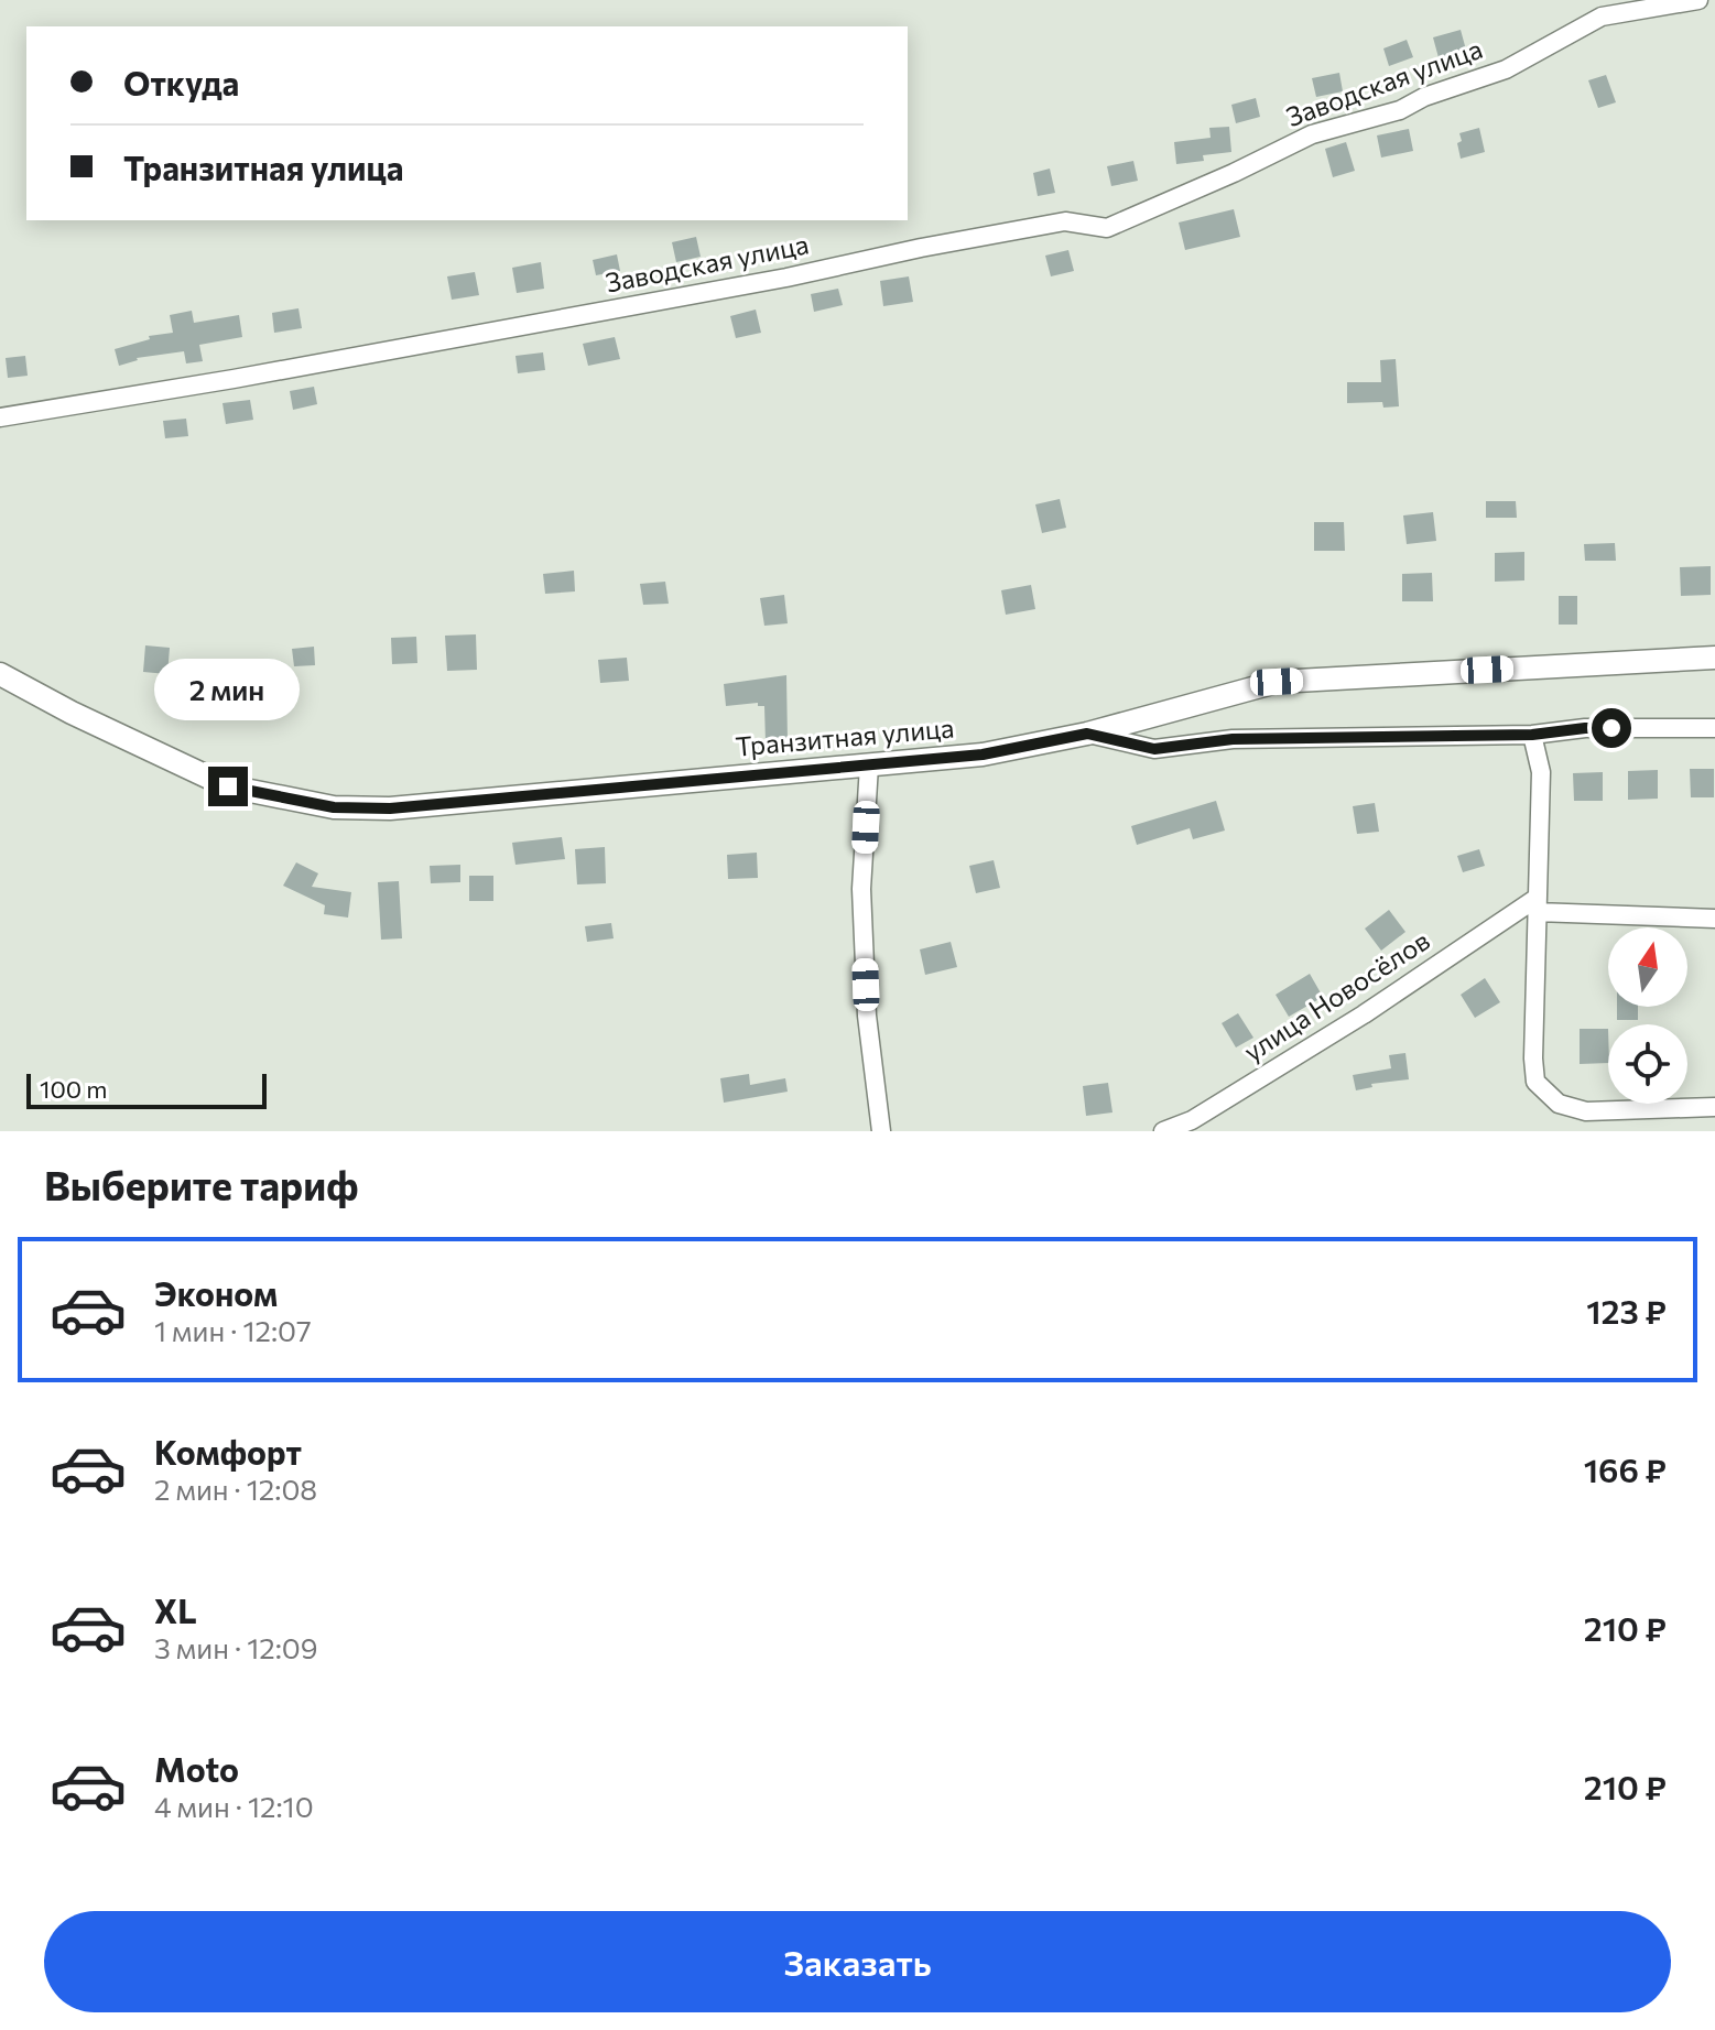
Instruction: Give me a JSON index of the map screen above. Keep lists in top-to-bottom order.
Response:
{
  "streets": {
    "main road": ["Транзитная улица"],
    "street": ["Заводская улица", "улица Новосёлов"]
  },
  "scale_bar": "100 m",
  "north": "top",
  "page": {
    "banner": ["Откуда", "Транзитная улица"],
    "bubble": "2 мин",
    "scale": "100 m",
    "heading": "Выберите тариф",
    "list": [
      {
        "name": "Эконом",
        "note": "1 мин · 12:07",
        "value": "123 ₽"
      },
      {
        "name": "Комфорт",
        "note": "2 мин · 12:08",
        "value": "166 ₽"
      },
      {
        "name": "XL",
        "note": "3 мин · 12:09",
        "value": "210 ₽"
      },
      {
        "name": "Moto",
        "note": "4 мин · 12:10",
        "value": "210 ₽"
      }
    ],
    "buttons": "Заказать"
  }
}
